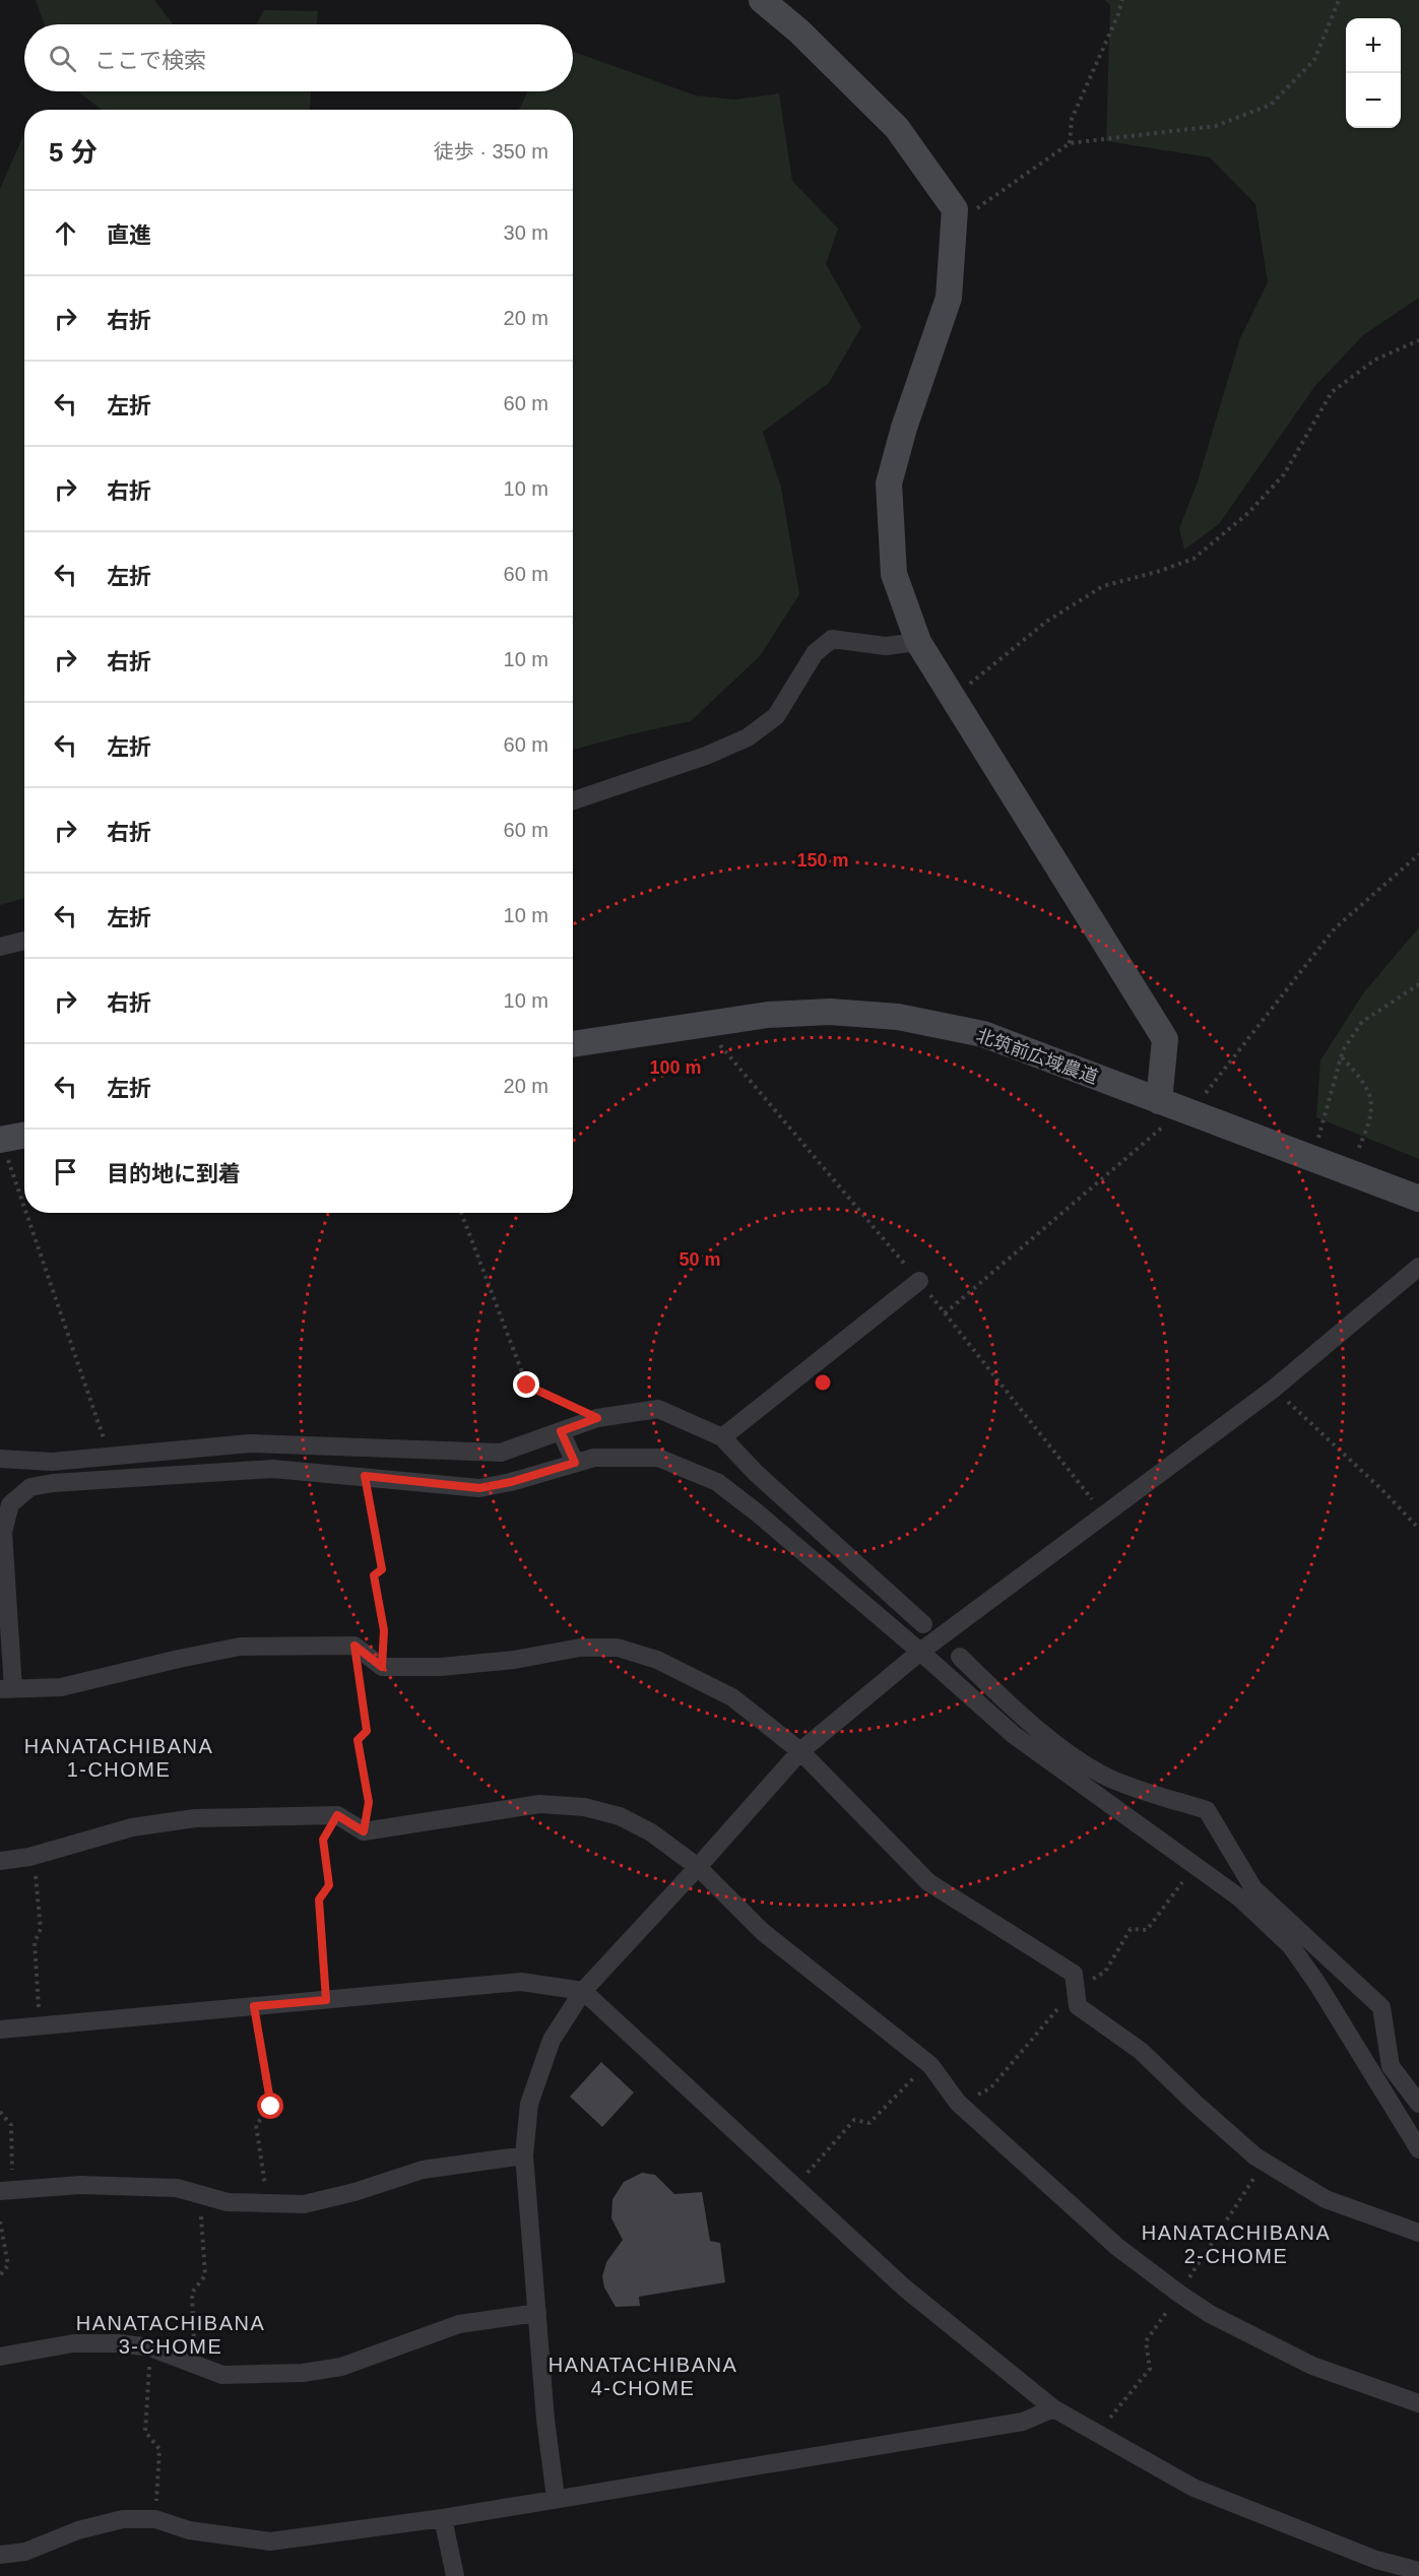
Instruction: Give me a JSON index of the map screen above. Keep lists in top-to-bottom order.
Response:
{
  "streets": {
    "street": ["北筑前広域農道"]
  },
  "districts": [
    "HANATACHIBANA 1-CHOME",
    "HANATACHIBANA 2-CHOME",
    "HANATACHIBANA 3-CHOME",
    "HANATACHIBANA 4-CHOME"
  ],
  "page": {
    "map_buttons": ["+", "−"],
    "search": "ここで検索",
    "heading": ["5 分", "徒歩 · 350 m"],
    "list": [
      ["直進", "30 m"],
      ["右折", "20 m"],
      ["左折", "60 m"],
      ["右折", "10 m"],
      ["左折", "60 m"],
      ["右折", "10 m"],
      ["左折", "60 m"],
      ["右折", "60 m"],
      ["左折", "10 m"],
      ["右折", "10 m"],
      ["左折", "20 m"],
      "目的地に到着"
    ]
  },
  "rings": ["150 m", "100 m", "50 m"]
}
